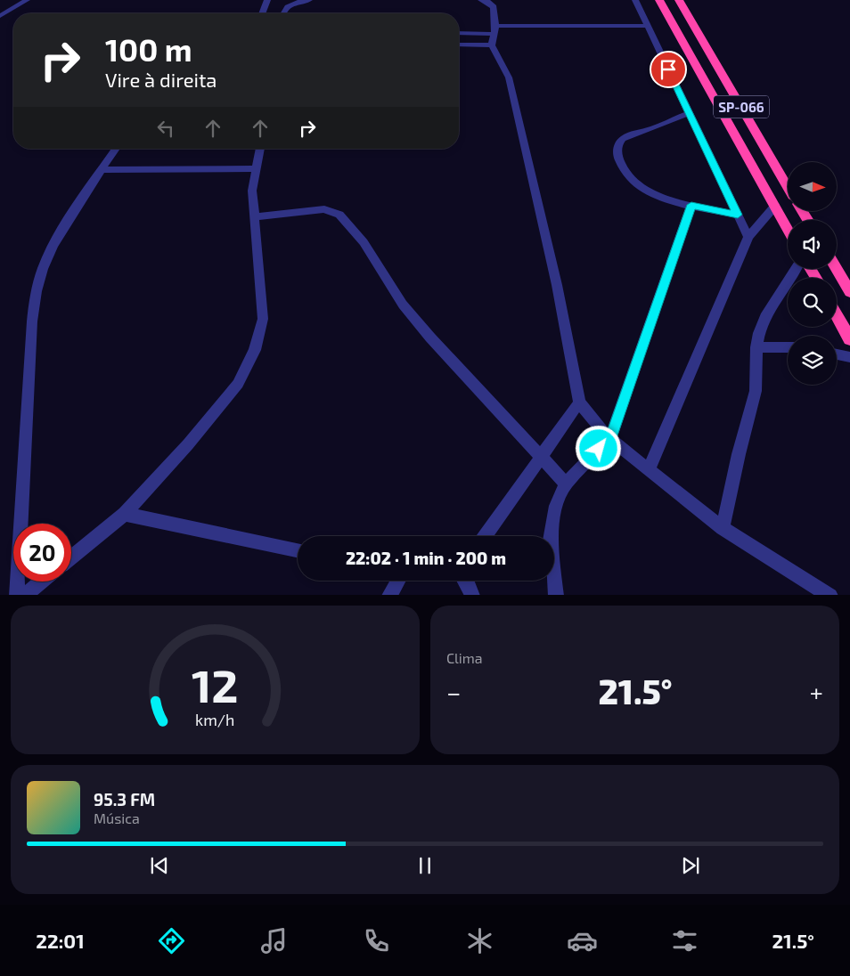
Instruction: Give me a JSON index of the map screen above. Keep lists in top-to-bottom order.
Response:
{
  "streets": {
    "highway": ["SP-066"]
  },
  "north": "right",
  "page": {
    "turn": ["100 m", "Vire à direita"],
    "limit": "20",
    "trip": "22:02 · 1 min · 200 m",
    "tile": "Clima",
    "heat": ["−", "21.5°", "+"],
    "song": ["95.3 FM", "Música"],
    "tabs": ["22:01", "21.5°"],
    "gauge": ["12", "km/h"]
  }
}
